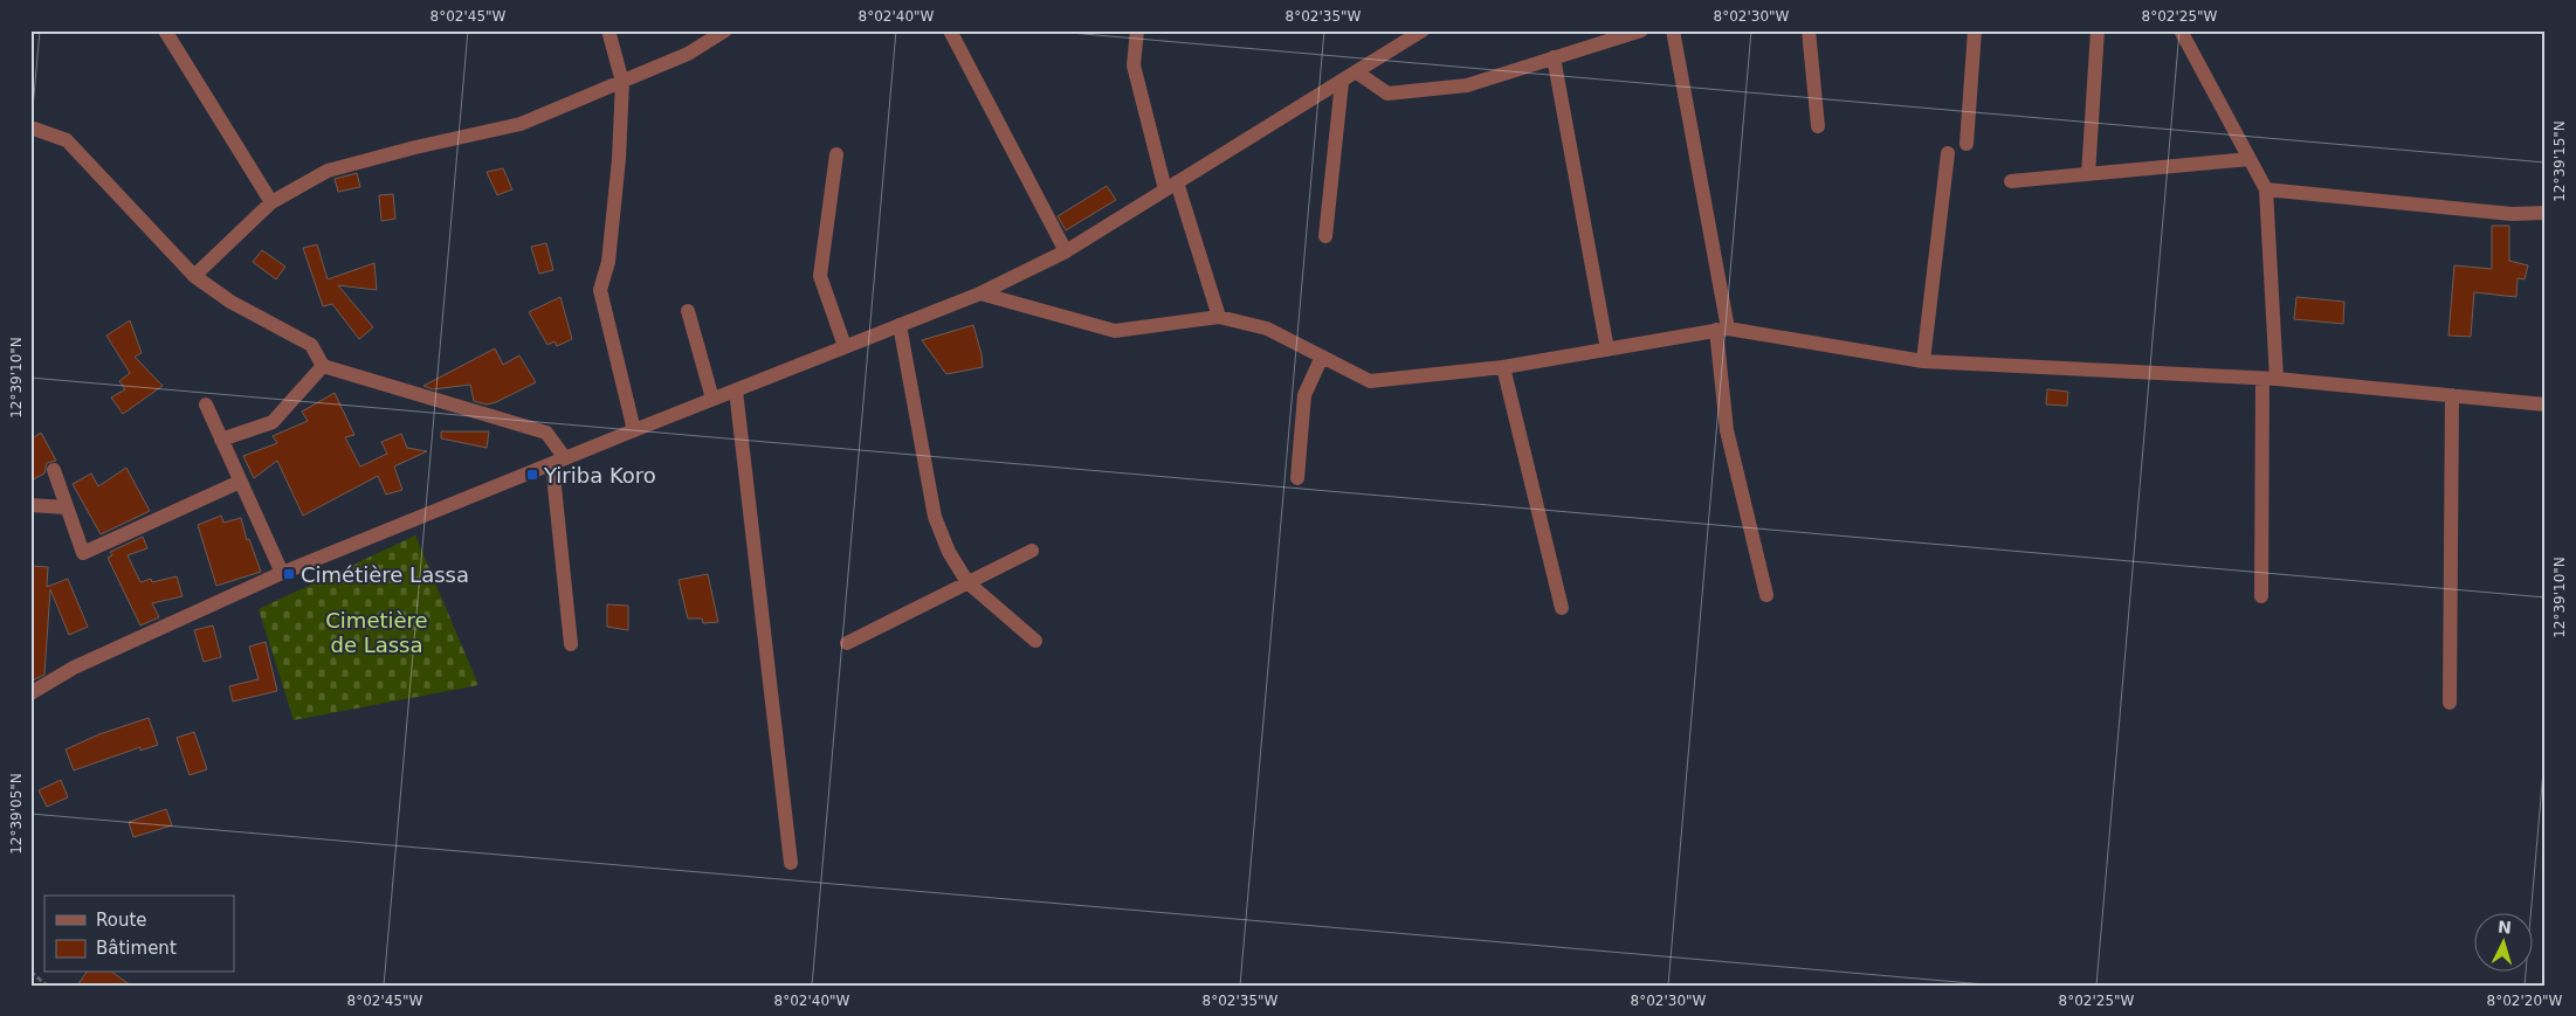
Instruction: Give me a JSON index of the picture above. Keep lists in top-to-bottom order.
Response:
{
  "parks": ["Cimetière de Lassa"],
  "places": {
    "transit": ["Yiriba Koro", "Cimétière Lassa"]
  },
  "legend": ["Route", "Bâtiment"],
  "north": "top",
  "coordinates": [
    "8°02'45\"W",
    "8°02'40\"W",
    "8°02'35\"W",
    "8°02'30\"W",
    "8°02'25\"W",
    "12°39'15\"N",
    "12°39'10\"N",
    "12°39'05\"N",
    "8°02'20\"W"
  ]
}
